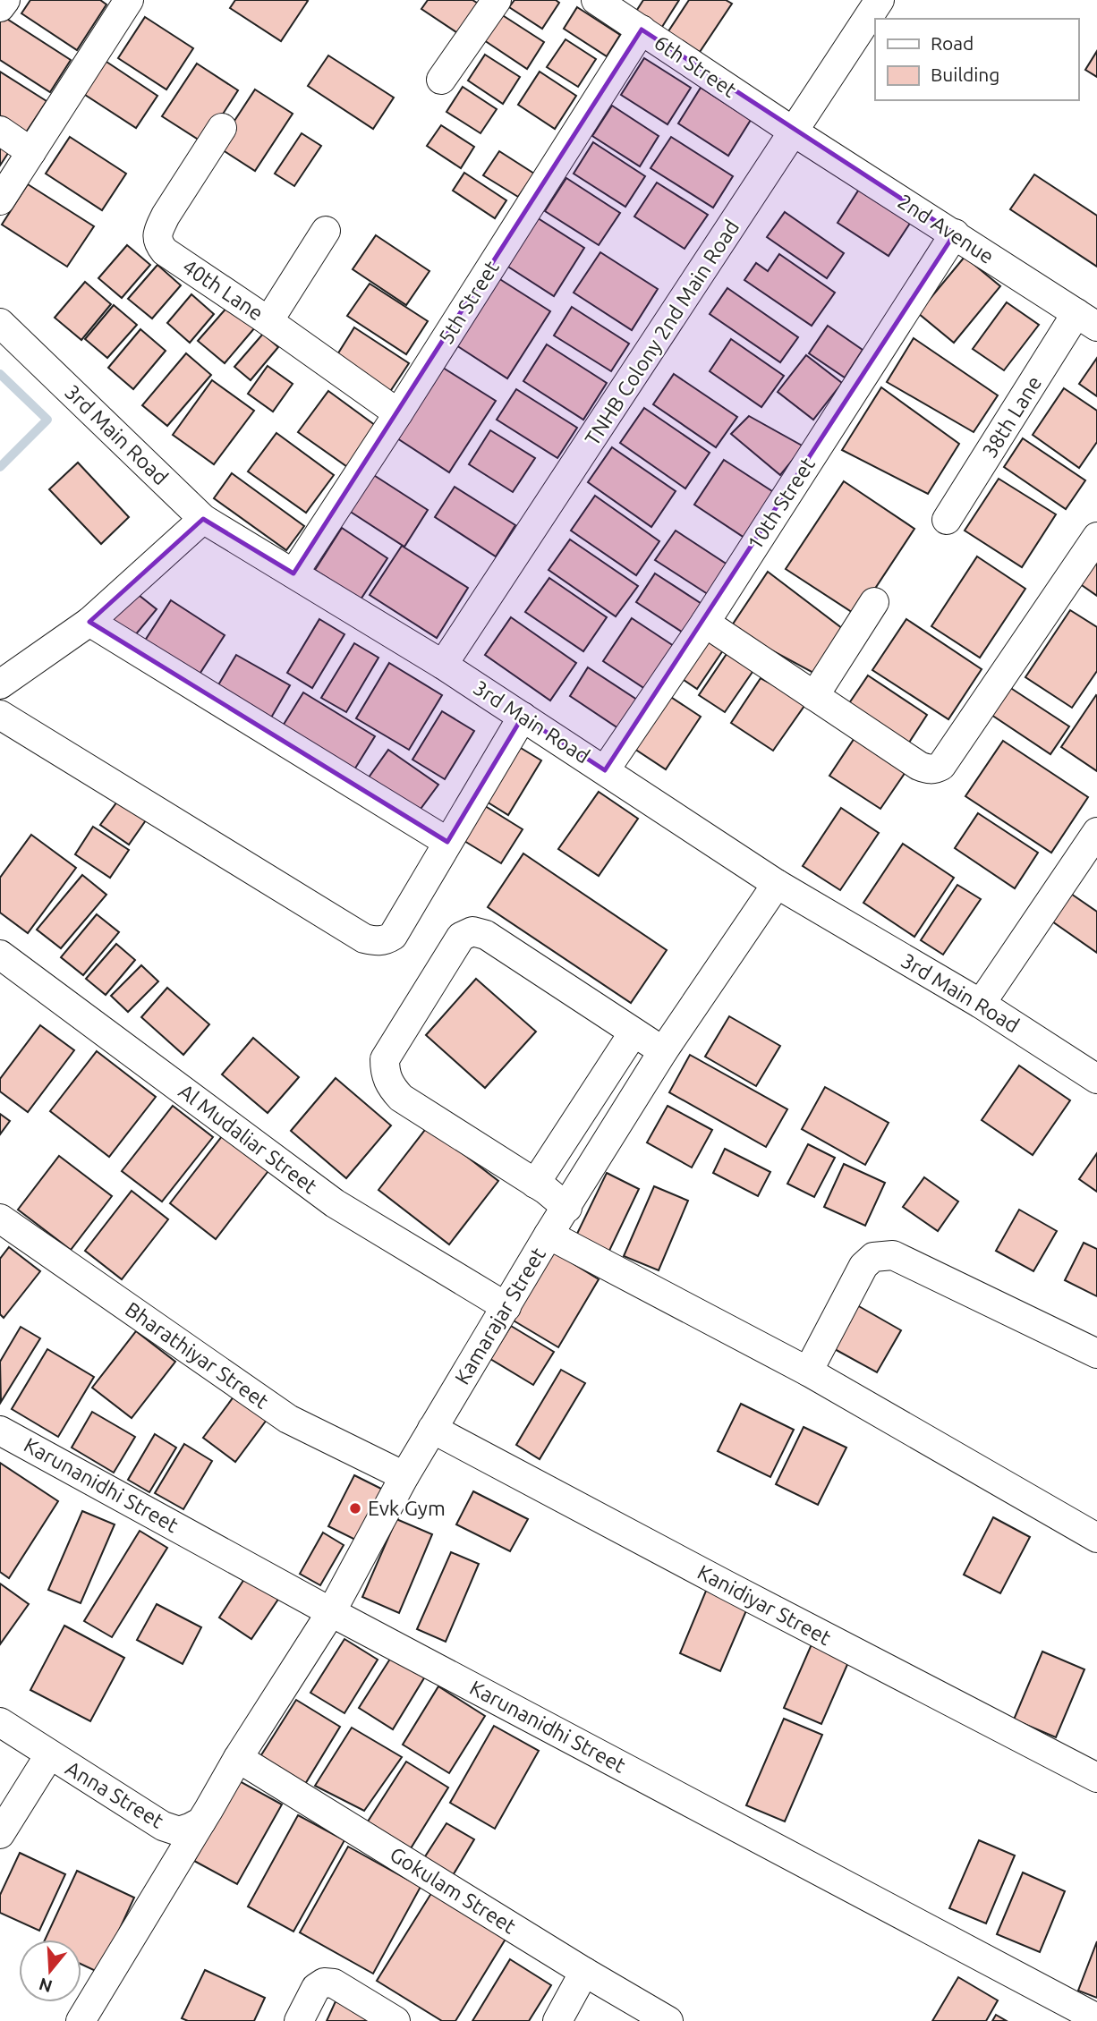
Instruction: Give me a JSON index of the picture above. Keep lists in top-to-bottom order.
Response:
{
  "streets": {
    "street": [
      "6th Street",
      "2nd Avenue",
      "40th Lane",
      "5th Street",
      "TNHB Colony 2nd Main Road",
      "38th Lane",
      "3rd Main Road",
      "10th Street",
      "Al Mudaliar Street",
      "Kamarajar Street",
      "Bharathiyar Street",
      "Karunanidhi Street",
      "Kanidiyar Street",
      "Anna Street",
      "Gokulam Street"
    ]
  },
  "crossings": [
    ["6th Street", "2nd Avenue"],
    ["6th Street", "5th Street"],
    ["6th Street", "TNHB Colony 2nd Main Road"],
    ["2nd Avenue", "TNHB Colony 2nd Main Road"],
    ["2nd Avenue", "38th Lane"],
    ["2nd Avenue", "10th Street"],
    ["40th Lane", "5th Street"],
    ["5th Street", "3rd Main Road"],
    ["TNHB Colony 2nd Main Road", "3rd Main Road"],
    ["3rd Main Road", "10th Street"],
    ["3rd Main Road", "Kamarajar Street"],
    ["Al Mudaliar Street", "Kamarajar Street"],
    ["Kamarajar Street", "Bharathiyar Street"],
    ["Kamarajar Street", "Karunanidhi Street"],
    ["Kamarajar Street", "Kanidiyar Street"],
    ["Kamarajar Street", "Gokulam Street"]
  ],
  "places": ["Evk Gym"],
  "legend": ["Road", "Building"],
  "north": "bottom"
}
